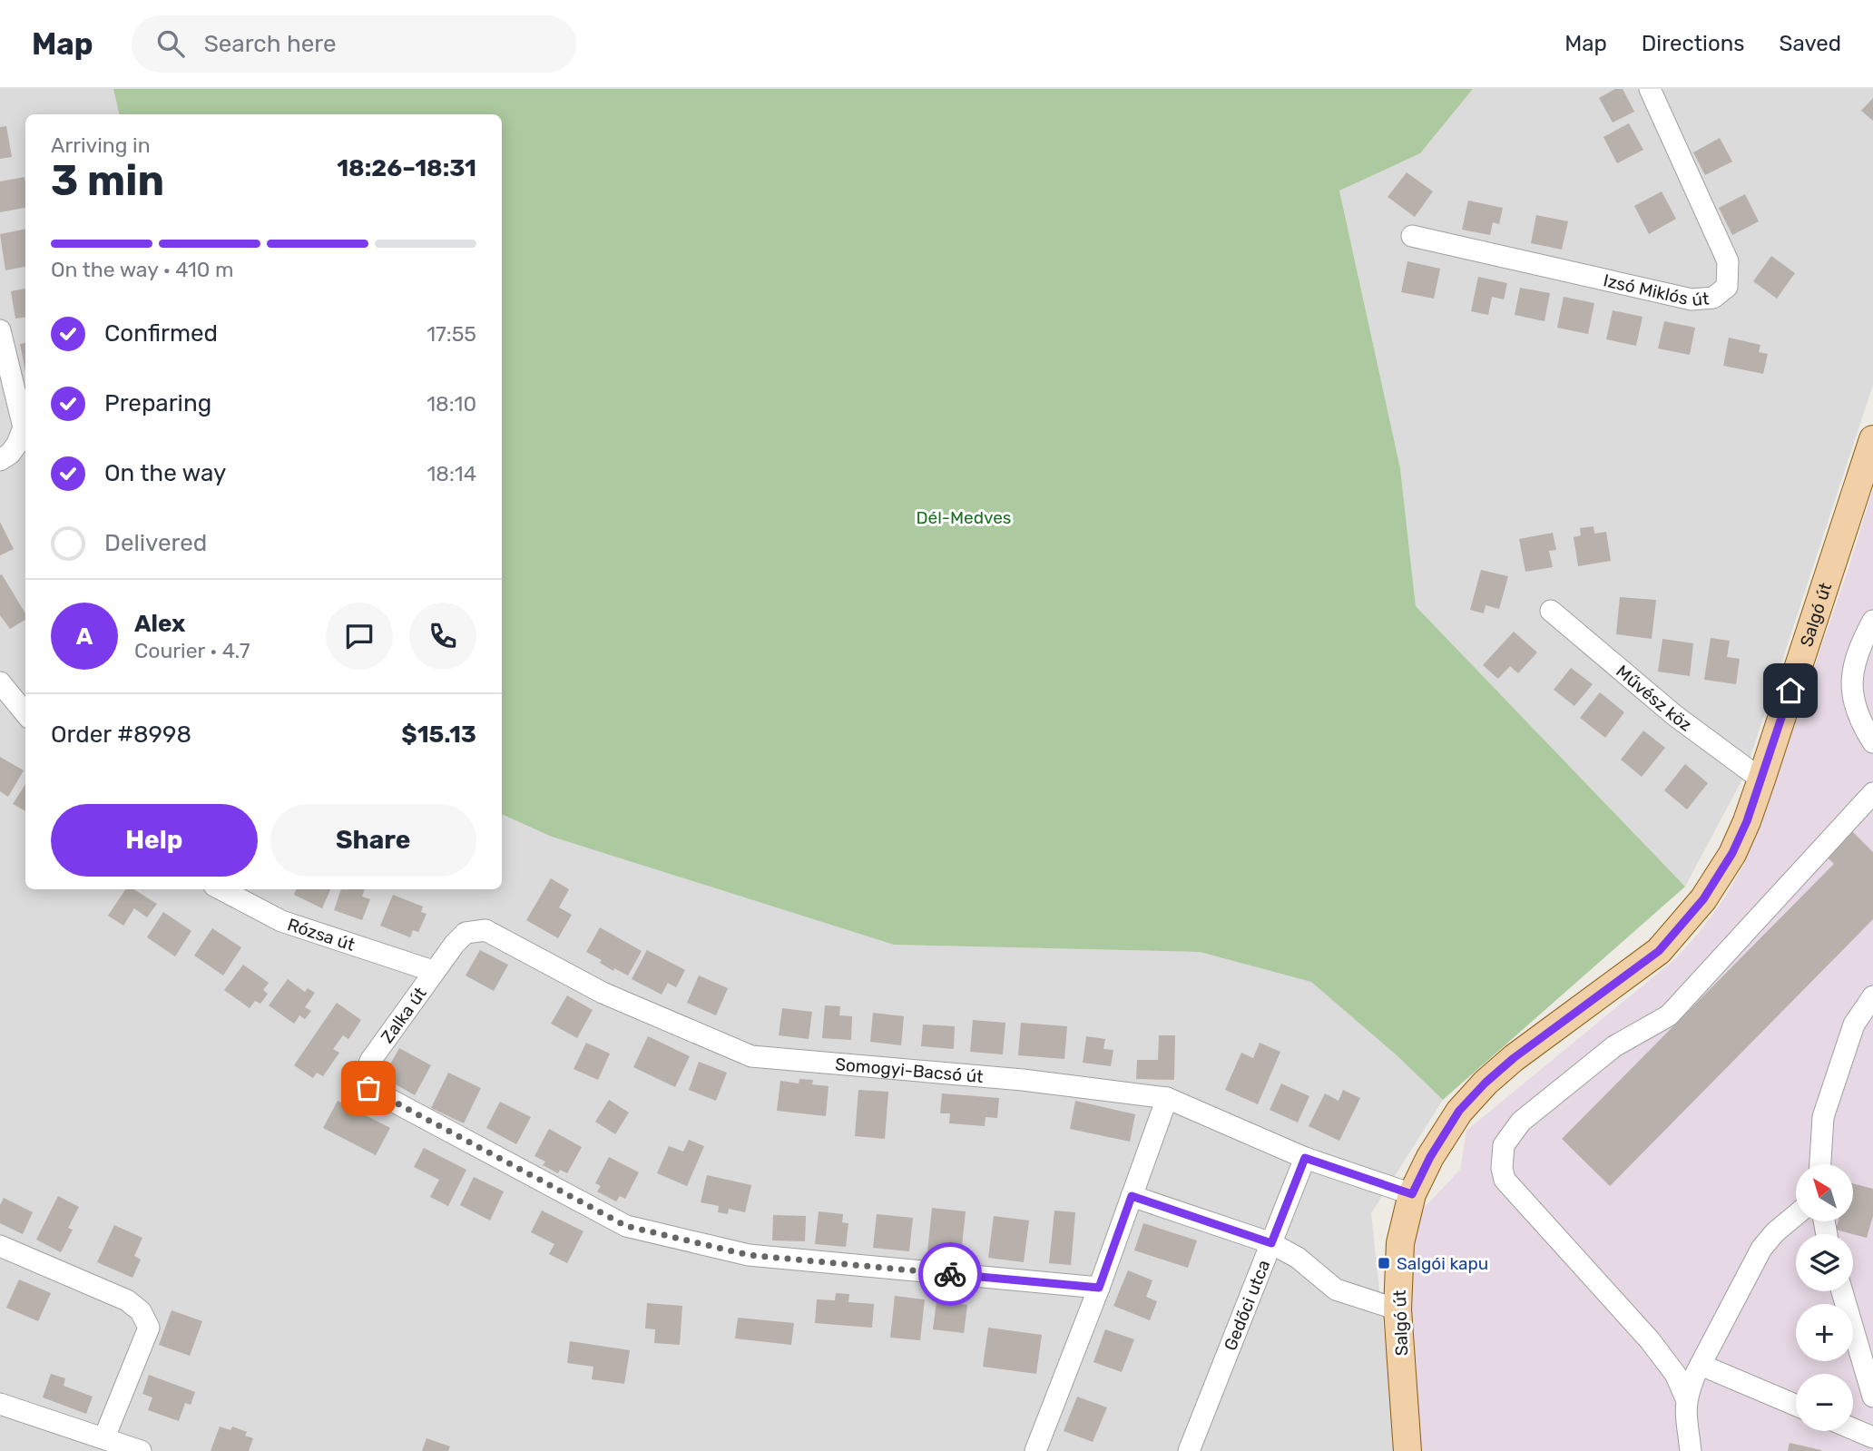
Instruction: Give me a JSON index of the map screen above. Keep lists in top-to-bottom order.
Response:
{
  "streets": {
    "main road": ["Salgó út"],
    "street": [
      "Izsó Miklós út",
      "Művész köz",
      "Rózsa út",
      "Zalka út",
      "Somogyi-Bacsó út",
      "Gedőci utca"
    ]
  },
  "crossings": [
    ["Salgó út", "Művész köz"],
    ["Salgó út", "Somogyi-Bacsó út"],
    ["Rózsa út", "Zalka út"],
    ["Rózsa út", "Somogyi-Bacsó út"],
    ["Zalka út", "Somogyi-Bacsó út"],
    ["Somogyi-Bacsó út", "Gedőci utca"]
  ],
  "parks": ["Dél-Medves"],
  "places": {
    "transit": ["Salgói kapu"]
  },
  "north": "top left",
  "page": {
    "header": "Map",
    "search": "Search here",
    "nav": ["Map", "Directions", "Saved"],
    "heading": ["3 min", "Arriving in", "18:26–18:31"],
    "panel": [
      "Alex",
      "Courier · 4.7",
      "Order #8998",
      "$15.13"
    ],
    "bar": "On the way · 410 m",
    "list": [
      ["Confirmed", "17:55"],
      ["Preparing", "18:10"],
      ["On the way", "18:14"],
      "Delivered"
    ],
    "round": "A",
    "buttons": ["Help", "Share"],
    "map_buttons": ["+", "−"]
  }
}
